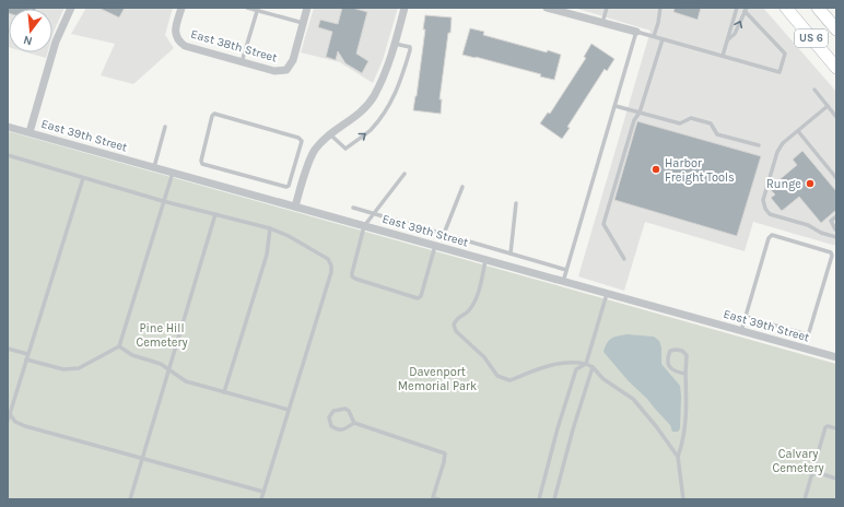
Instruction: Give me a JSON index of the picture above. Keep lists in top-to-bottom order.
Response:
{
  "streets": {
    "main road": ["US 6"],
    "street": ["East 38th Street", "East 39th Street"]
  },
  "parks": ["Pine Hill Cemetery", "Davenport Memorial Park", "Calvary Cemetery"],
  "places": ["Harbor Freight Tools", "Runge"],
  "north": "bottom"
}
